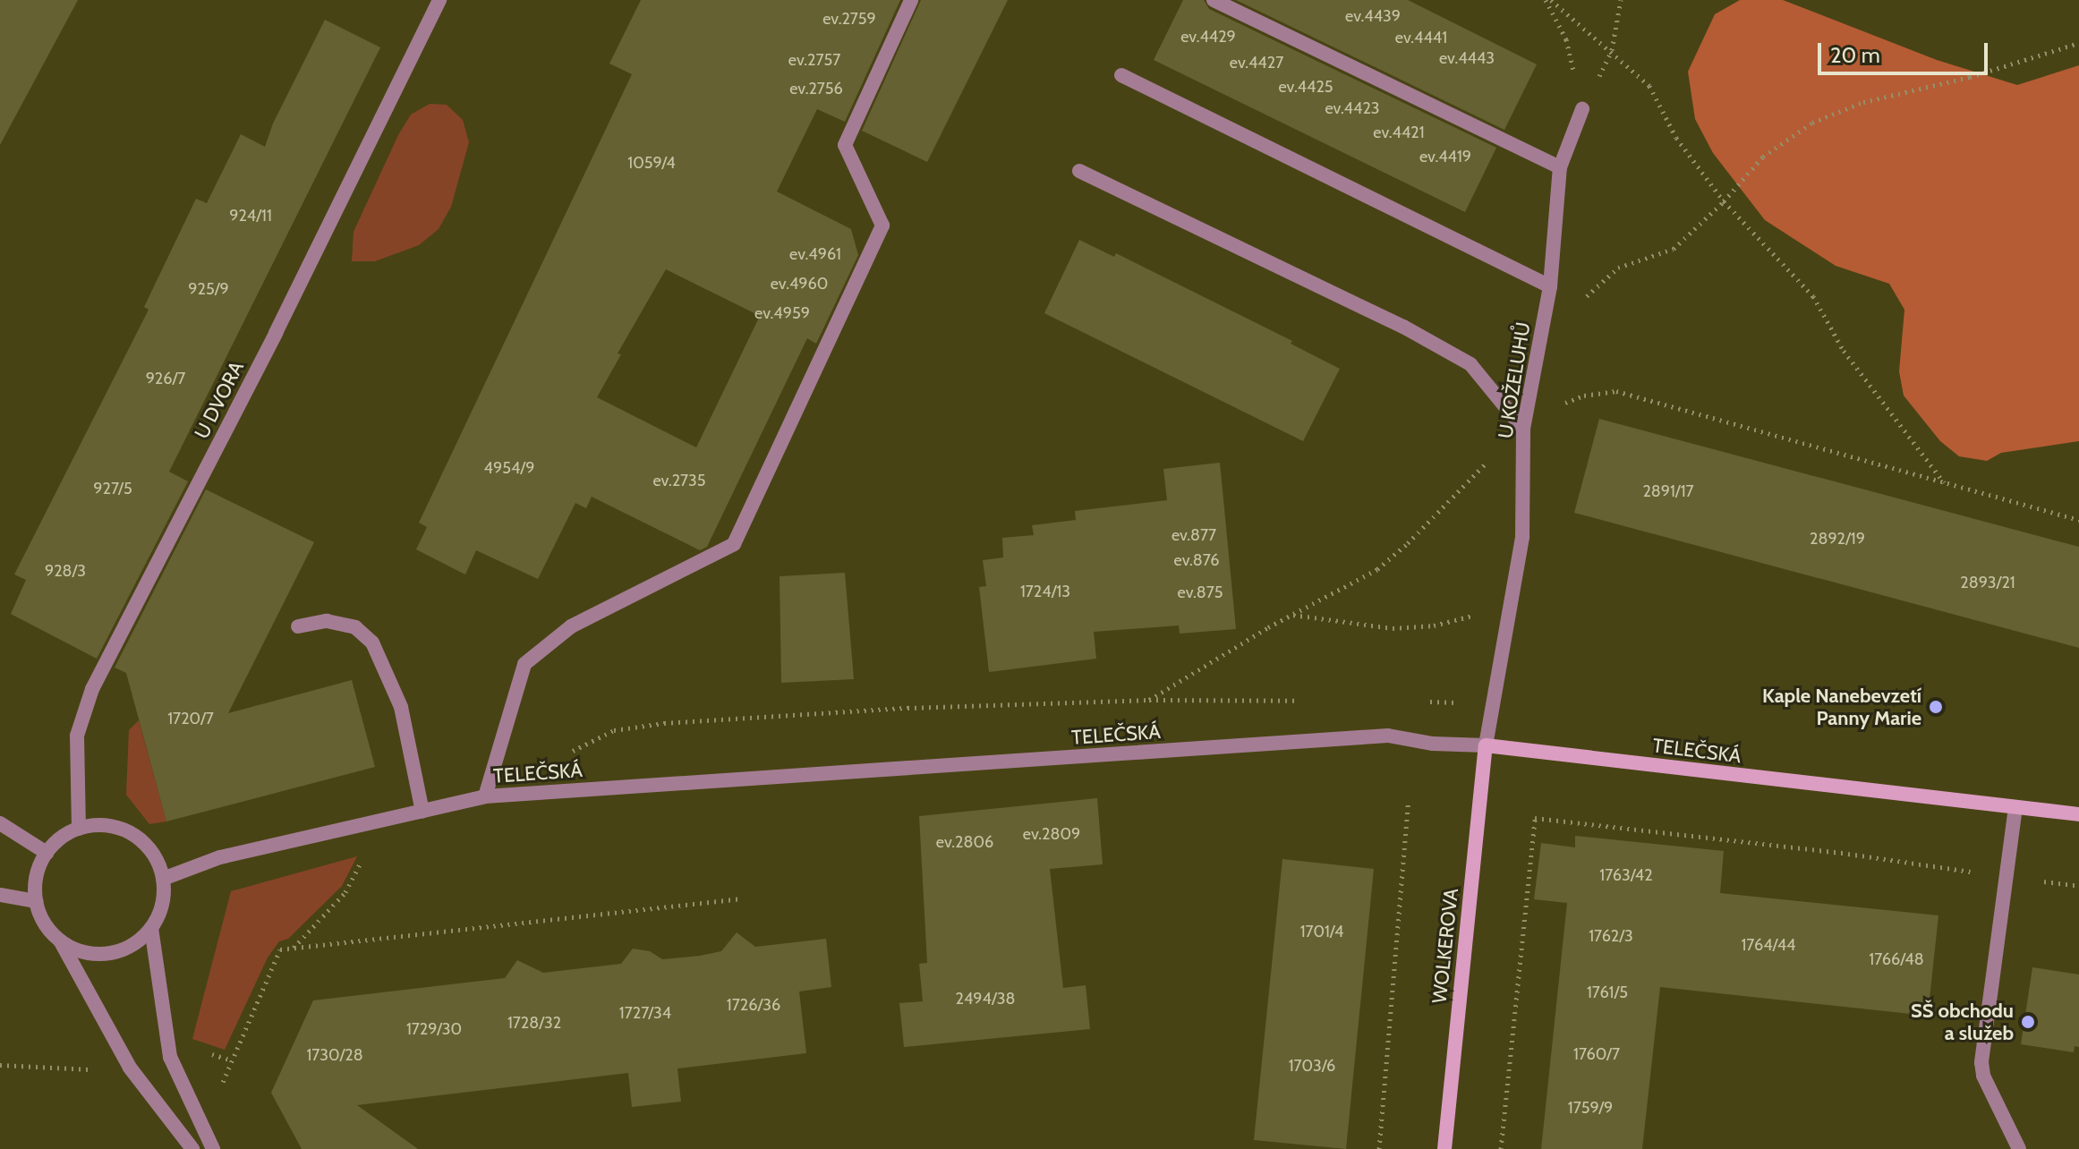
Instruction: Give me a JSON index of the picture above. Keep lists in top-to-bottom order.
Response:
{
  "streets": {
    "street": [
      "U KOŽELUHŮ",
      "U DVORA",
      "TELEČSKÁ",
      "WOLKEROVA"
    ]
  },
  "crossings": [
    ["U KOŽELUHŮ", "TELEČSKÁ"],
    ["U KOŽELUHŮ", "WOLKEROVA"],
    ["U DVORA", "TELEČSKÁ"],
    ["TELEČSKÁ", "WOLKEROVA"]
  ],
  "places": ["Kaple Nanebevzetí Panny Marie", "SŠ obchodu a služeb"],
  "house_numbers": [
    "ev.4439",
    "ev.2759",
    "ev.4429",
    "ev.4441",
    "ev.4443",
    "ev.2757",
    "ev.4427",
    "ev.4425",
    "ev.2756",
    "ev.4423",
    "ev.4421",
    "ev.4419",
    "1059/4",
    "924/11",
    "ev.4961",
    "ev.4960",
    "925/9",
    "ev.4959",
    "926/7",
    "4954/9",
    "ev.2735",
    "927/5",
    "2891/17",
    "ev.877",
    "2892/19",
    "ev.876",
    "928/3",
    "2893/21",
    "1724/13",
    "ev.875",
    "1720/7",
    "ev.2809",
    "ev.2806",
    "1763/42",
    "1701/4",
    "1762/3",
    "1764/44",
    "1766/48",
    "1761/5",
    "2494/38",
    "1726/36",
    "1727/34",
    "1728/32",
    "1729/30",
    "1760/7",
    "1730/28",
    "1703/6",
    "1759/9"
  ],
  "scale_bar": "20 m"
}
